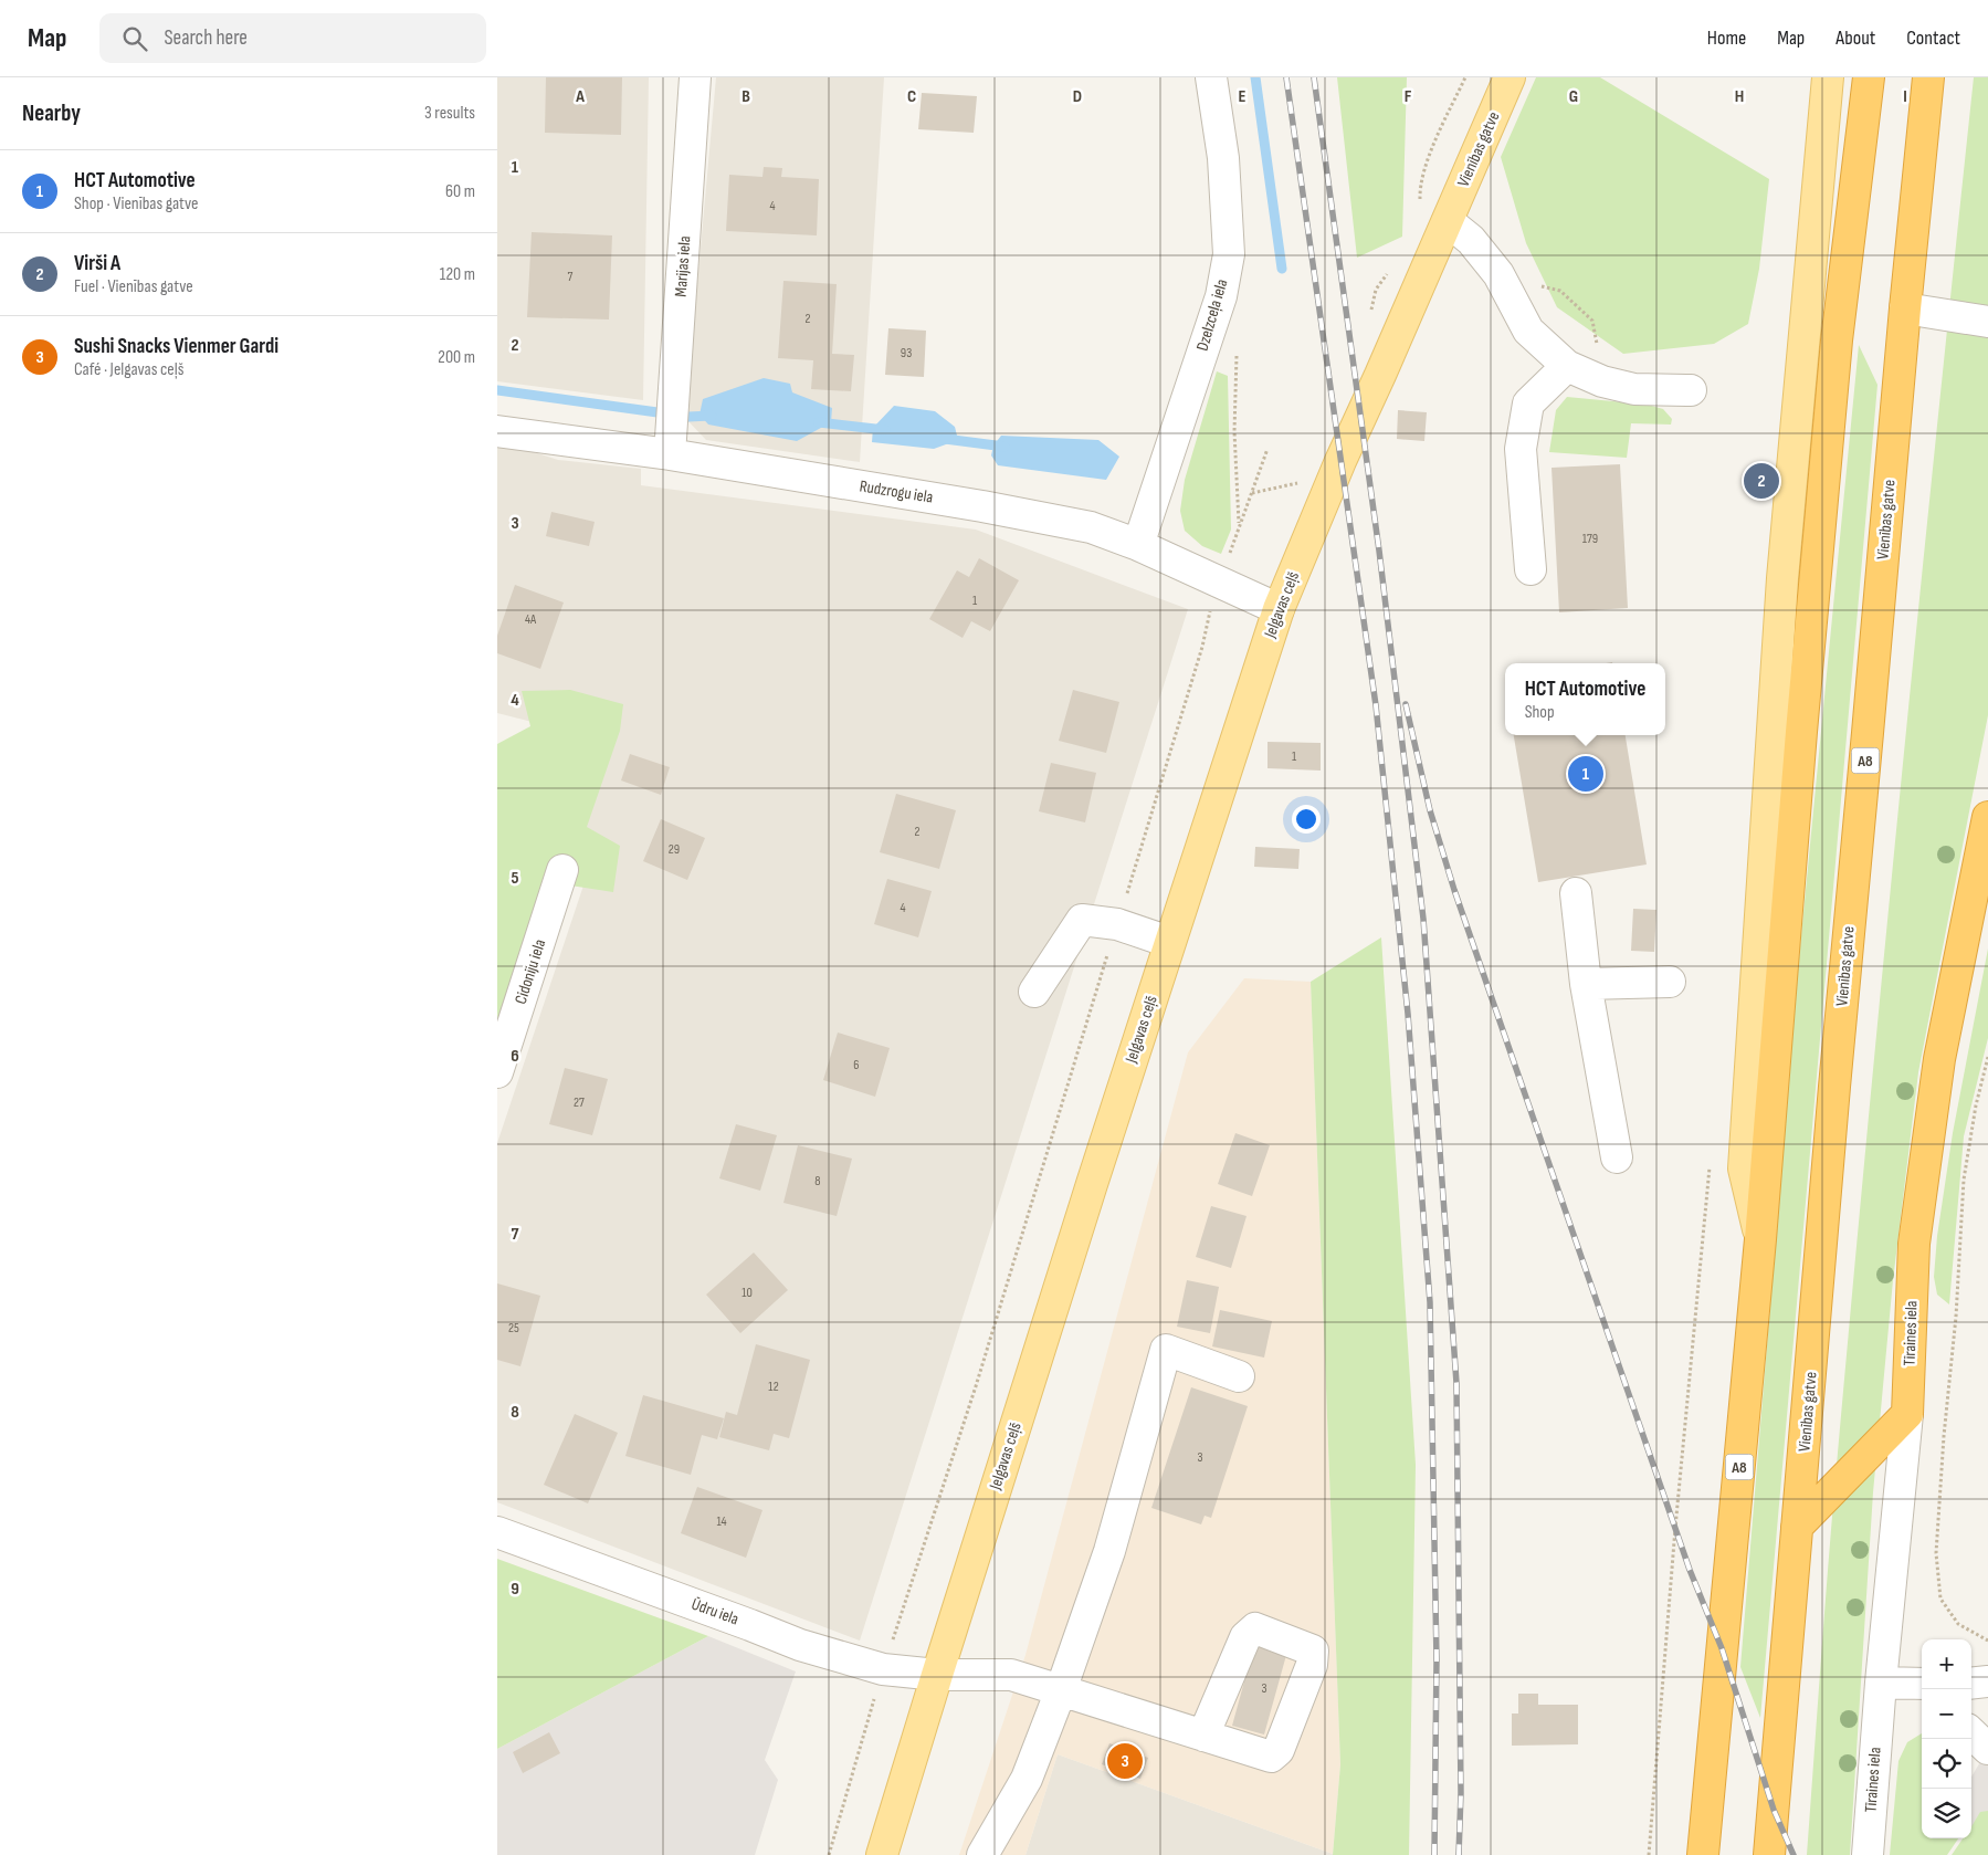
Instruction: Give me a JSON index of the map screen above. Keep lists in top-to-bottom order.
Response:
{
  "streets": {
    "highway": ["Vienības gatve", "A8", "Tīraines iela"],
    "main road": ["Jelgavas ceļš"],
    "street": [
      "Marijas iela",
      "Dzelzceļa iela",
      "Rudzrogu iela",
      "Cidoniju iela",
      "Ūdru iela"
    ]
  },
  "crossings": [
    ["Vienības gatve", "Jelgavas ceļš"],
    ["Marijas iela", "Rudzrogu iela"],
    ["Dzelzceļa iela", "Rudzrogu iela"],
    ["Rudzrogu iela", "Jelgavas ceļš"],
    ["Jelgavas ceļš", "Ūdru iela"]
  ],
  "house_numbers": [
    "4",
    "7",
    "2",
    "93",
    "179",
    "1",
    "4A",
    "1",
    "2",
    "29",
    "4",
    "6",
    "27",
    "8",
    "10",
    "25",
    "12",
    "3",
    "14",
    "3"
  ],
  "page": {
    "header": "Map",
    "search": "Search here",
    "nav": [
      "Home",
      "Map",
      "About",
      "Contact"
    ],
    "heading": ["Nearby", "3 results"],
    "list": [
      {
        "mark": "1",
        "name": "HCT Automotive",
        "note": "Shop · Vienības gatve",
        "value": "60 m"
      },
      {
        "mark": "2",
        "name": "Virši A",
        "note": "Fuel · Vienības gatve",
        "value": "120 m"
      },
      {
        "mark": "3",
        "name": "Sushi Snacks Vienmer Gardi",
        "note": "Café · Jelgavas ceļš",
        "value": "200 m"
      }
    ],
    "pins": ["2", "1", "3"],
    "popup": ["HCT Automotive", "Shop"],
    "map_buttons": ["+", "−"]
  },
  "grid": {
    "columns": [
      "A",
      "B",
      "C",
      "D",
      "E",
      "F",
      "G",
      "H",
      "I"
    ],
    "rows": [
      "1",
      "2",
      "3",
      "4",
      "5",
      "6",
      "7",
      "8",
      "9"
    ]
  }
}
